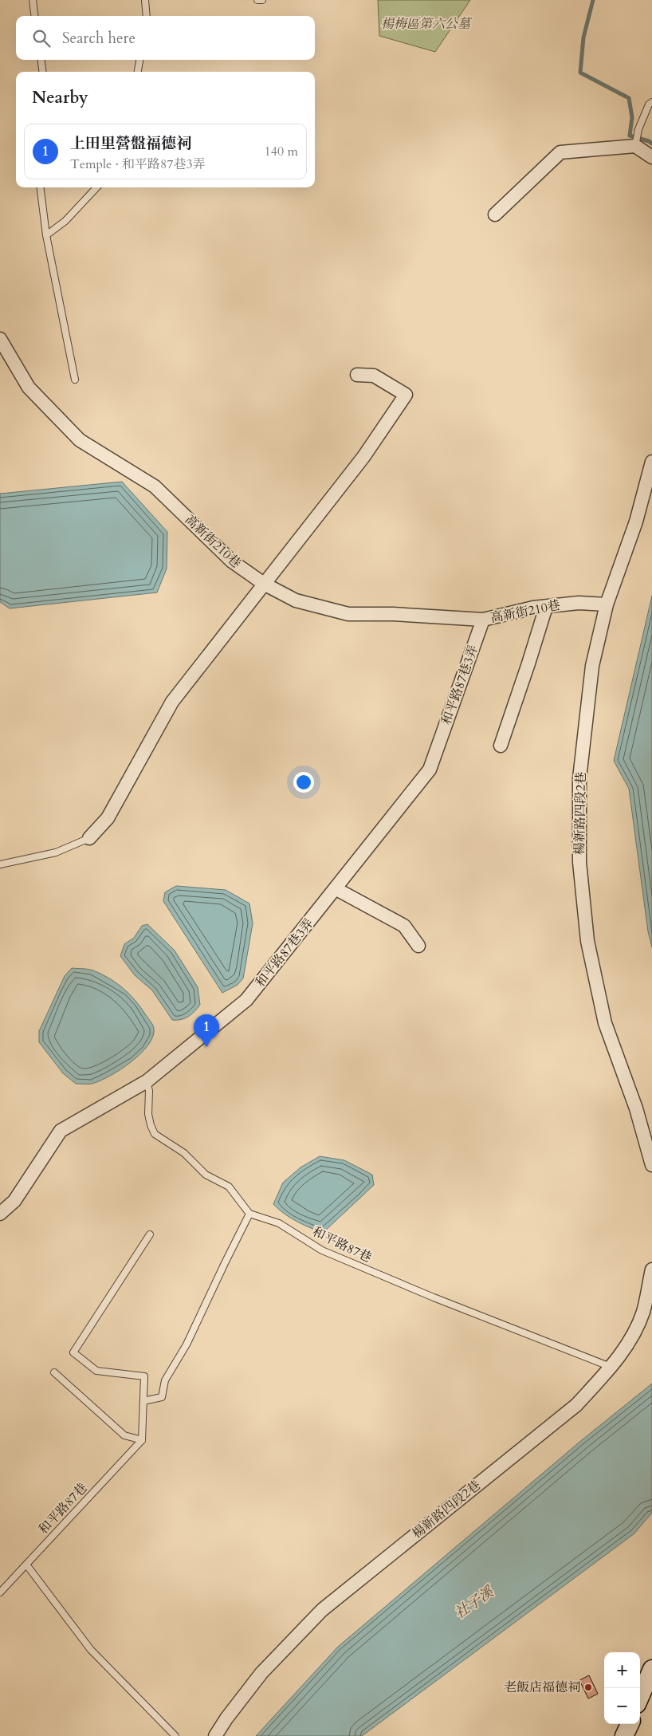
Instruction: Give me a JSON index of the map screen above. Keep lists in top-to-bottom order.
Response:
{
  "streets": {
    "street": ["高新街210巷", "和平路87巷3弄", "楊新路四段2巷"],
    "lane": ["和平路87巷"]
  },
  "crossings": [
    ["高新街210巷", "和平路87巷3弄"],
    ["高新街210巷", "楊新路四段2巷"],
    ["楊新路四段2巷", "和平路87巷"]
  ],
  "water": ["社子溪"],
  "parks": ["楊梅區第六公墓"],
  "places": ["老飯店福德祠"],
  "page": {
    "search": "Search here",
    "heading": "Nearby",
    "list": [
      {
        "mark": "1",
        "name": "上田里營盤福德祠",
        "note": "Temple · 和平路87巷3弄",
        "value": "140 m"
      }
    ],
    "pins": "1",
    "map_buttons": ["+", "−"]
  }
}
